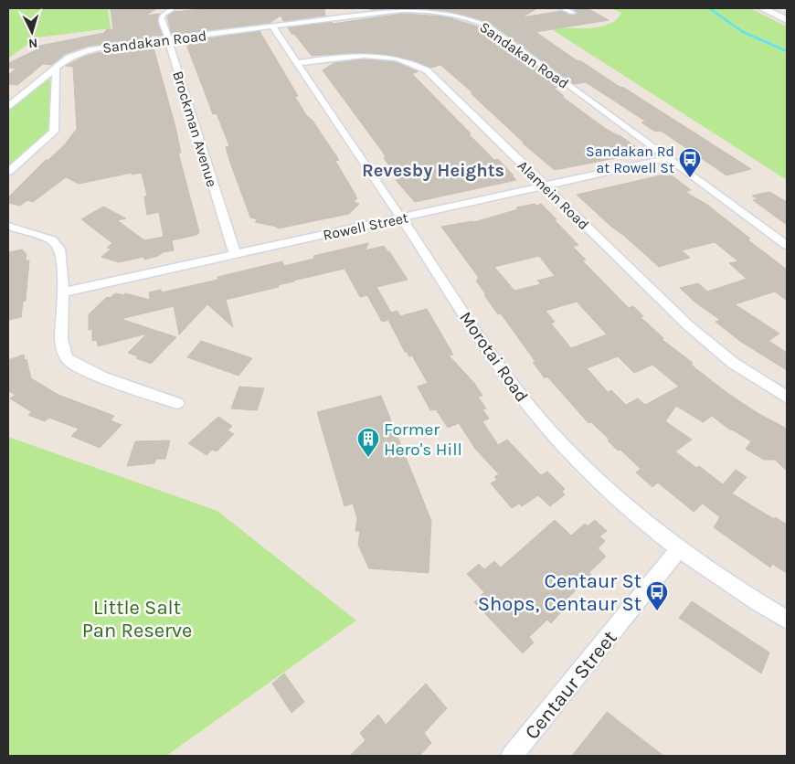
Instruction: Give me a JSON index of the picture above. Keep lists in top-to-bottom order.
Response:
{
  "streets": {
    "street": [
      "Sandakan Road",
      "Brockman Avenue",
      "Alamein Road",
      "Rowell Street",
      "Morotai Road",
      "Centaur Street"
    ]
  },
  "crossings": [
    ["Sandakan Road", "Brockman Avenue"],
    ["Sandakan Road", "Rowell Street"],
    ["Sandakan Road", "Morotai Road"],
    ["Brockman Avenue", "Rowell Street"],
    ["Alamein Road", "Rowell Street"],
    ["Alamein Road", "Morotai Road"],
    ["Rowell Street", "Morotai Road"],
    ["Morotai Road", "Centaur Street"]
  ],
  "districts": ["Revesby Heights"],
  "parks": ["Little Salt Pan Reserve"],
  "places": {
    "bus stop": ["Sandakan Rd at Rowell St", "Centaur St Shops, Centaur St"],
    "building": ["Former Hero's Hill"]
  },
  "north": "bottom"
}
